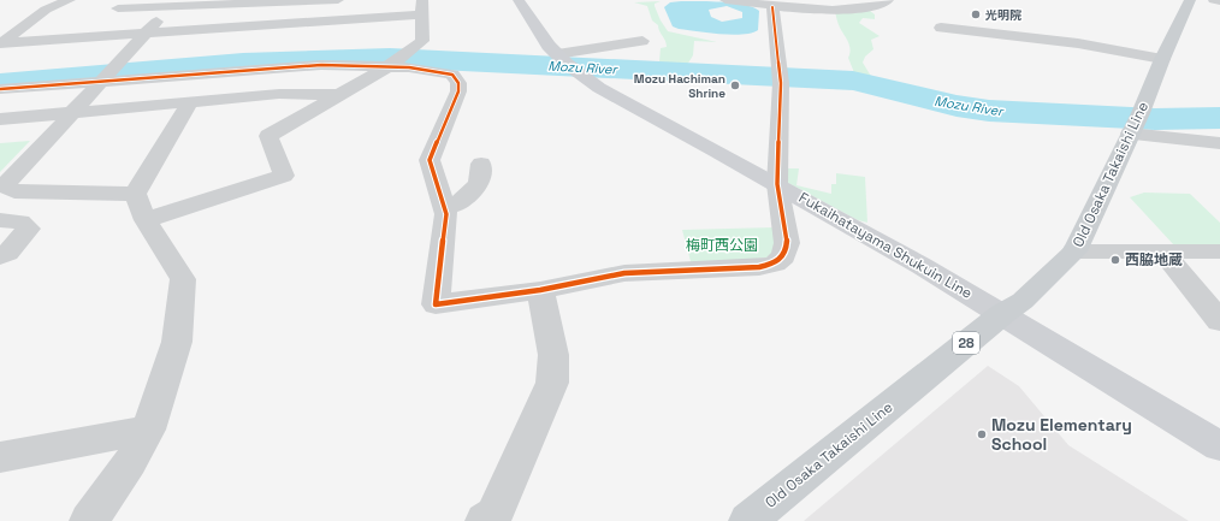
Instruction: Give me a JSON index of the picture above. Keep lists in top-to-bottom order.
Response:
{
  "streets": {
    "main road": ["Old Osaka Takaishi Line", "Fukaihatayama Shukuin Line", "28"]
  },
  "crossings": [
    ["Old Osaka Takaishi Line", "Fukaihatayama Shukuin Line"]
  ],
  "water": ["Mozu River"],
  "parks": ["梅町西公園"],
  "places": [
    "光明院",
    "Mozu Hachiman Shrine",
    "西脇地蔵",
    "Mozu Elementary School"
  ]
}
